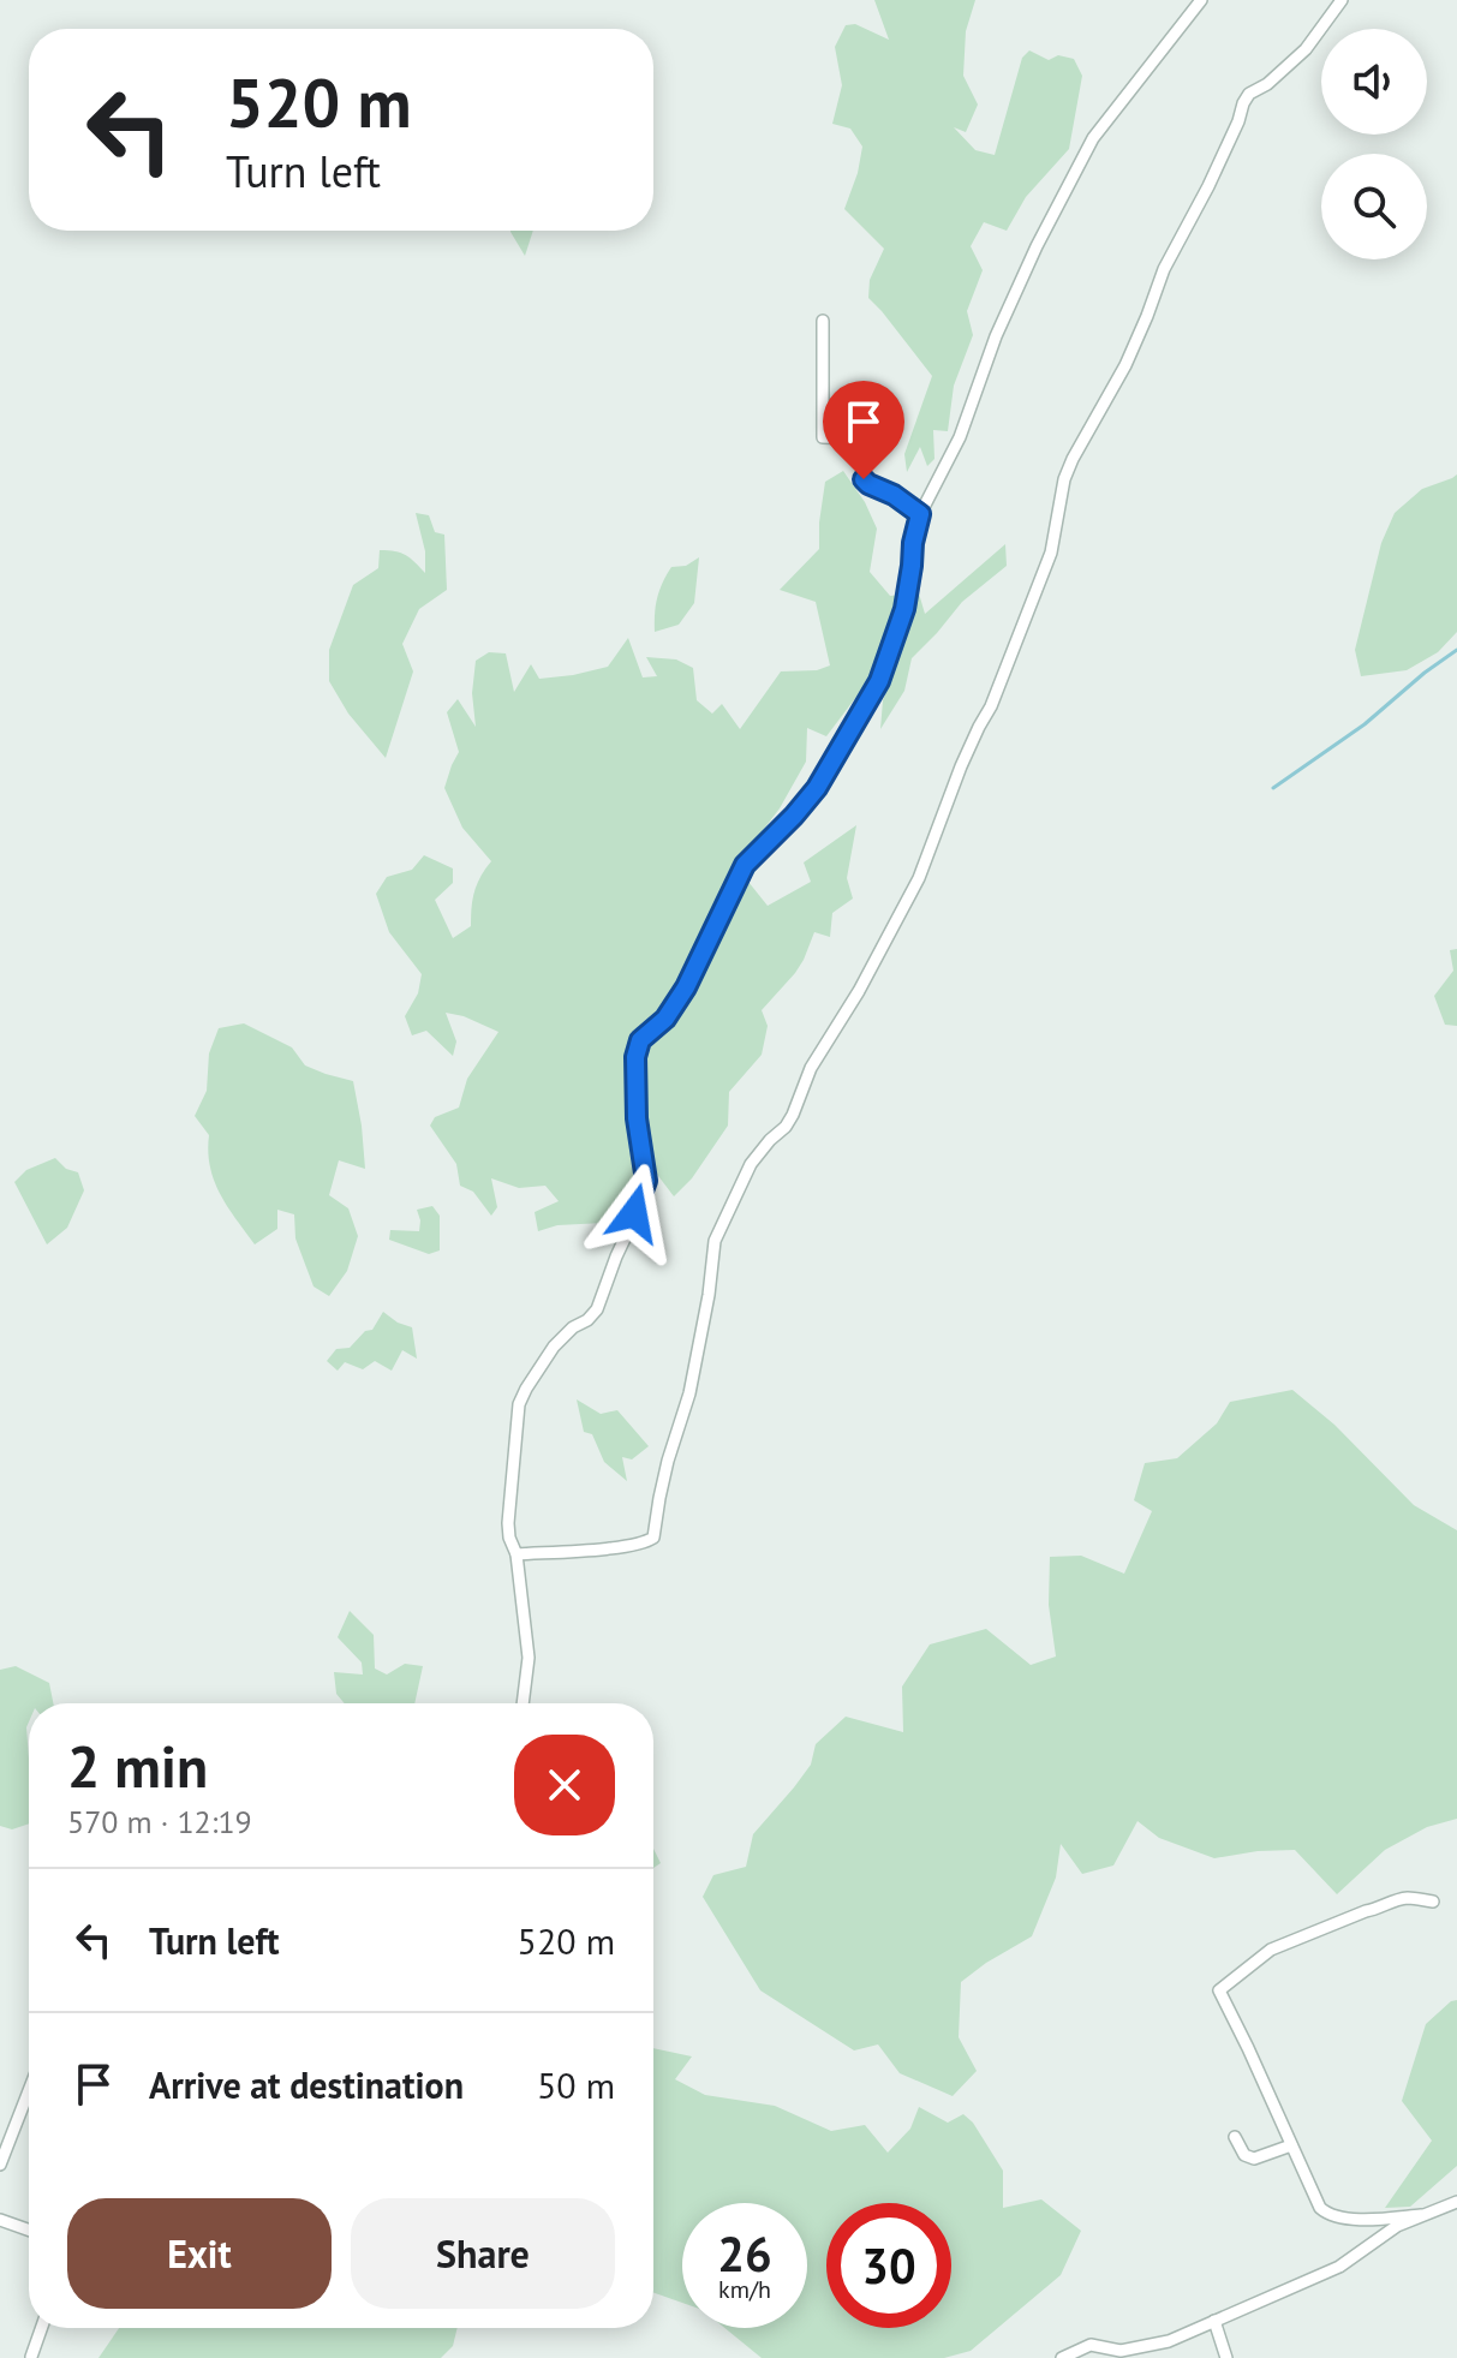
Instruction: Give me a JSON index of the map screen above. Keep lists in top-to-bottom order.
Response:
{
  "page": {
    "turn": ["520 m", "Turn left"],
    "heading": ["2 min", "570 m · 12:19"],
    "list": [
      {
        "name": "Turn left",
        "value": "520 m"
      },
      {
        "name": "Arrive at destination",
        "value": "50 m"
      }
    ],
    "buttons": ["Exit", "Share"],
    "speed": "26 km/h",
    "limit": "30"
  }
}
